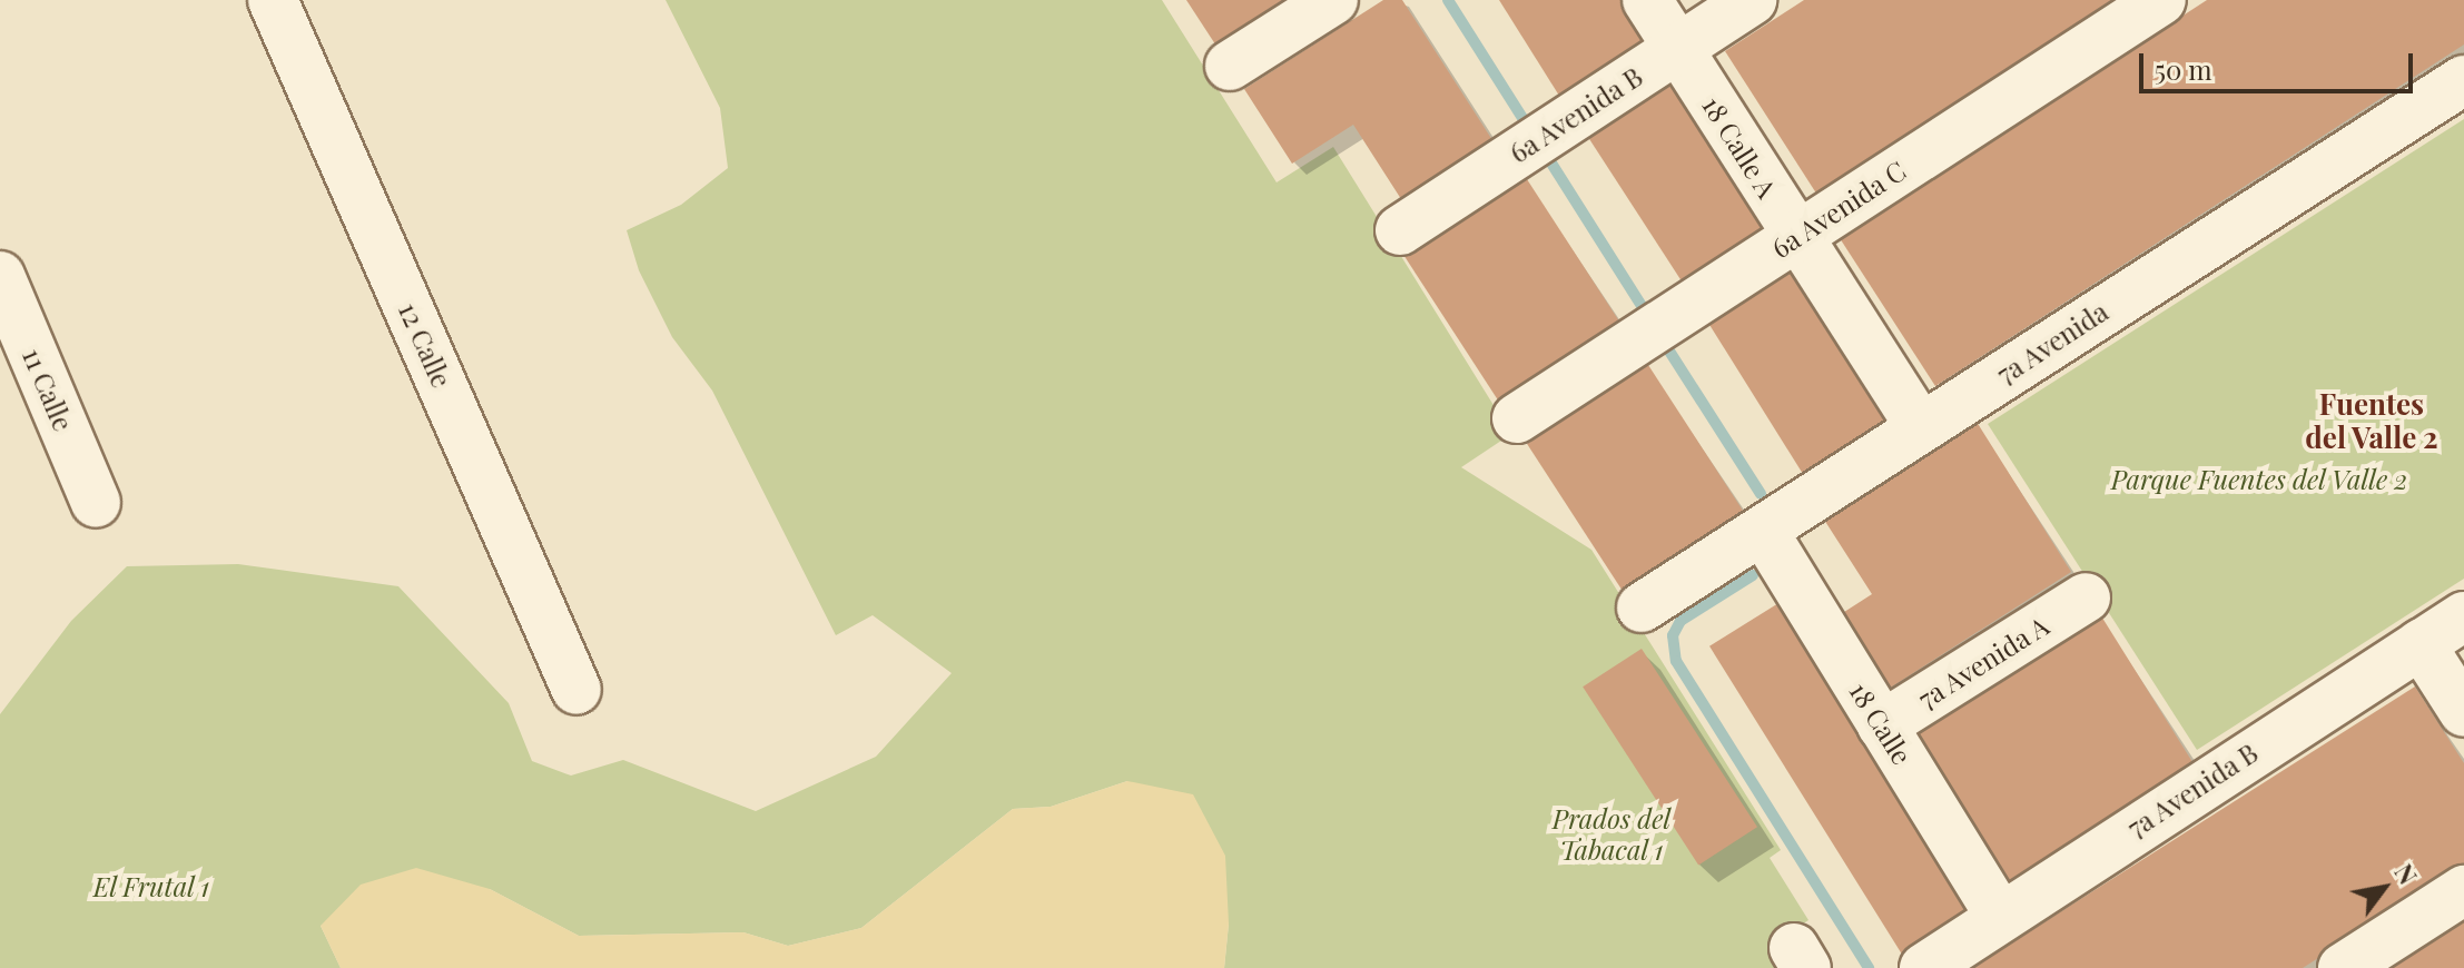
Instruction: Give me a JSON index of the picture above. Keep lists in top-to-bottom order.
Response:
{
  "streets": {
    "street": [
      "6a Avenida B",
      "18 Calle A",
      "6a Avenida C",
      "7a Avenida",
      "12 Calle",
      "11 Calle",
      "7a Avenida A",
      "18 Calle",
      "7a Avenida B"
    ]
  },
  "crossings": [
    ["6a Avenida B", "18 Calle A"],
    ["18 Calle A", "6a Avenida C"],
    ["18 Calle A", "7a Avenida"],
    ["7a Avenida", "18 Calle"],
    ["7a Avenida A", "18 Calle"],
    ["18 Calle", "7a Avenida B"]
  ],
  "districts": ["Fuentes del Valle 2"],
  "parks": ["Parque Fuentes del Valle 2", "Prados del Tabacal 1", "El Frutal 1"],
  "scale_bar": "50 m",
  "north": "top right"
}
